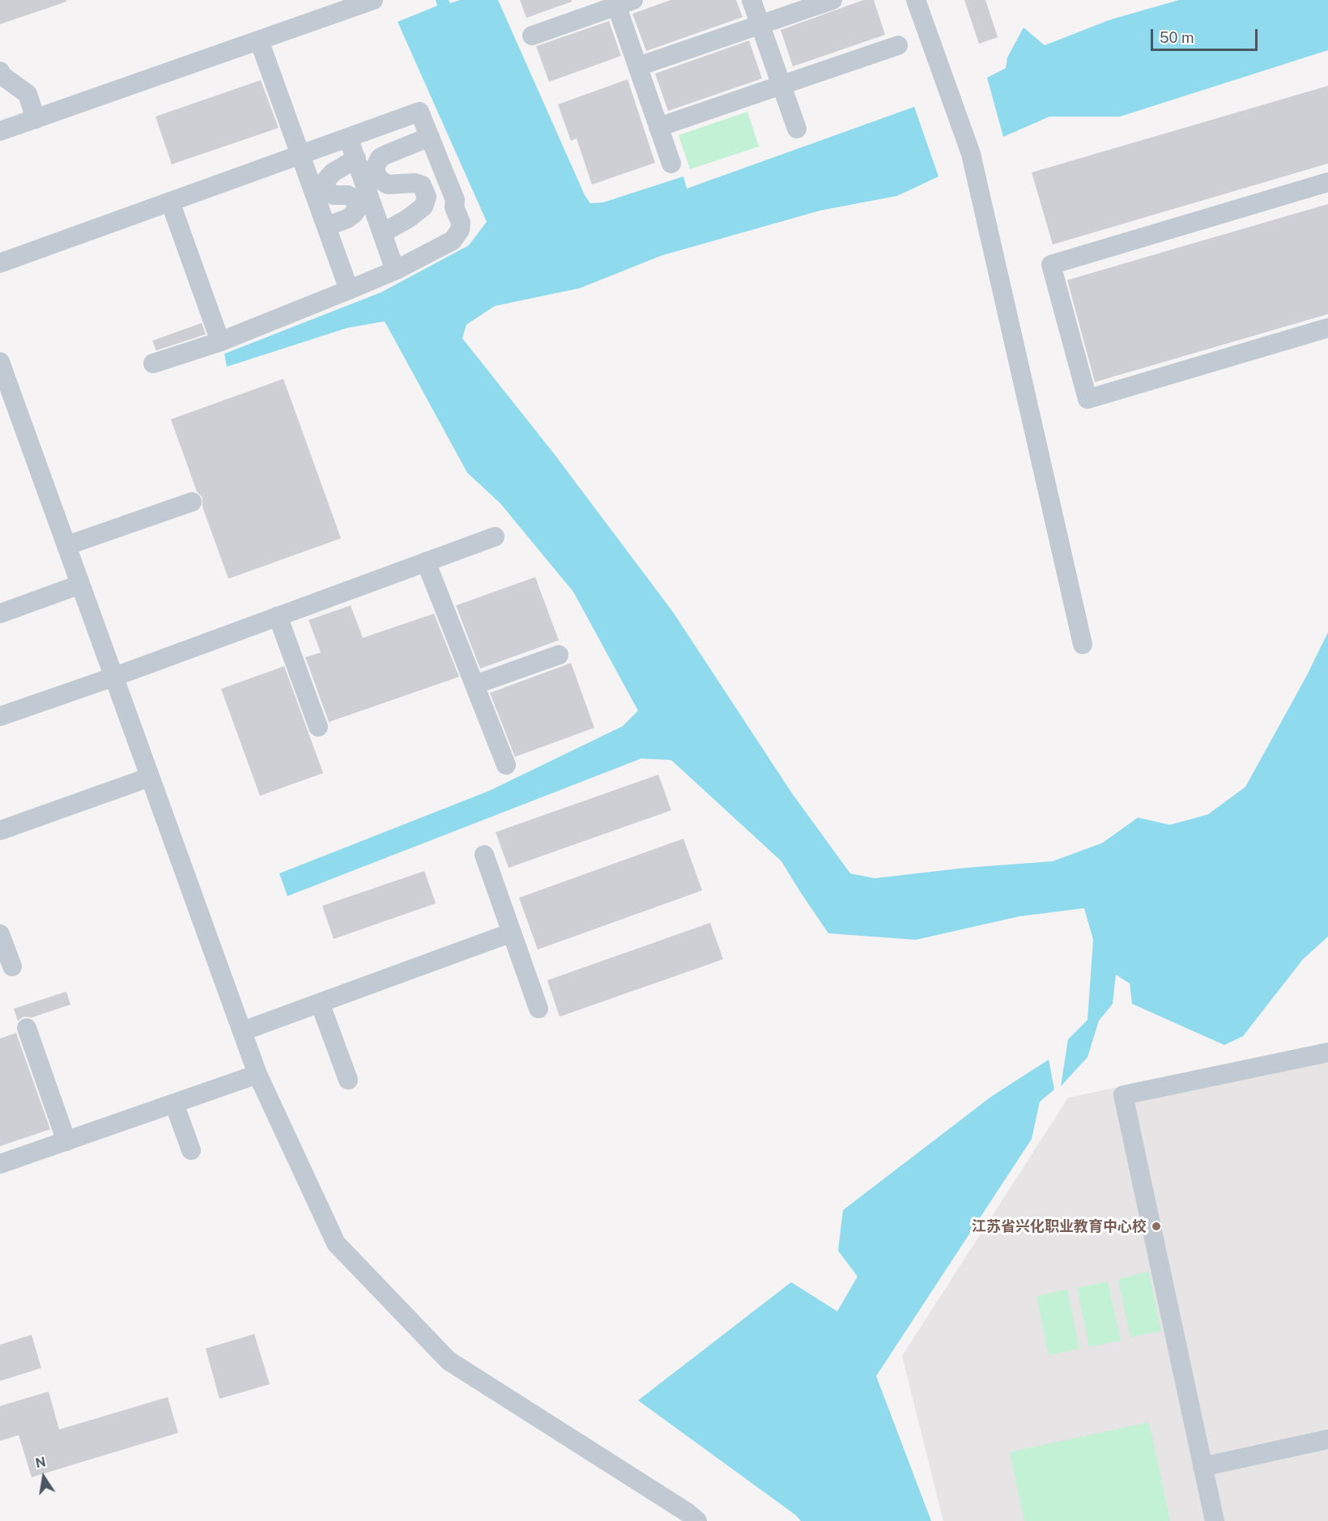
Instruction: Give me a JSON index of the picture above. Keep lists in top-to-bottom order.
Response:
{
  "places": ["江苏省兴化职业教育中心校"],
  "scale_bar": "50 m",
  "north": "top"
}
